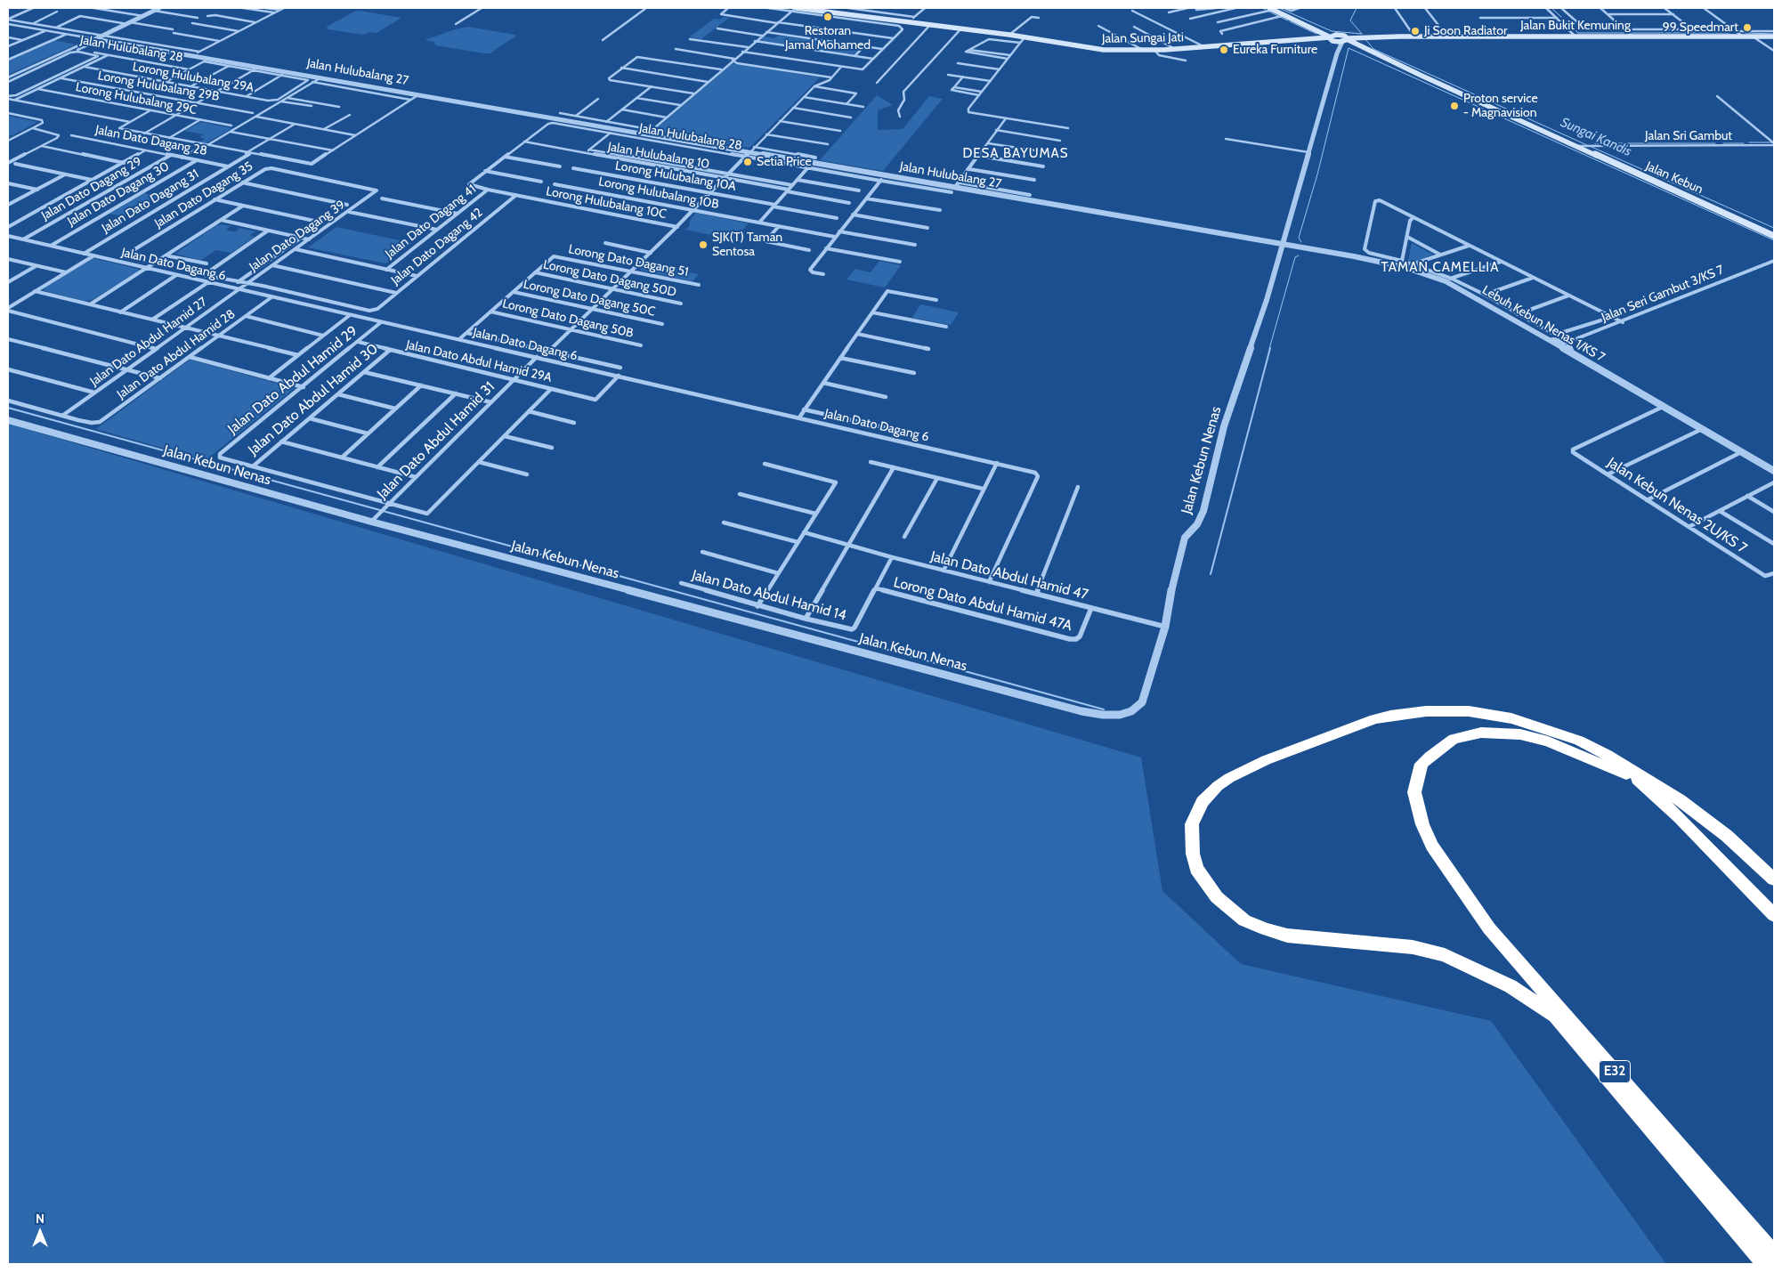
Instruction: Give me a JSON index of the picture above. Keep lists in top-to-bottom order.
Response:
{
  "streets": {
    "highway": ["E32"],
    "main road": ["Jalan Bukit Kemuning", "Jalan Sungai Jati", "Jalan Kebun"],
    "street": [
      "Jalan Hulubalang 28",
      "Jalan Hulubalang 27",
      "Lorong Hulubalang 29A",
      "Lorong Hulubalang 29B",
      "Lorong Hulubalang 29C",
      "Jalan Sri Gambut",
      "Jalan Dato Dagang 28",
      "Jalan Hulubalang 10",
      "Lorong Hulubalang 10A",
      "Jalan Dato Dagang 29",
      "Lorong Hulubalang 10B",
      "Jalan Dato Dagang 30",
      "Jalan Dato Dagang 35",
      "Jalan Dato Dagang 31",
      "Lorong Hulubalang 10C",
      "Jalan Dato Dagang 41",
      "Jalan Dato Dagang 39",
      "Jalan Dato Dagang 42",
      "Lorong Dato Dagang 51",
      "Jalan Dato Dagang 6",
      "Lorong Dato Dagang 50D",
      "Jalan Seri Gambut 3/KS 7",
      "Lorong Dato Dagang 50C",
      "Lorong Dato Dagang 50B",
      "Lebuh Kebun Nenas 1/KS 7",
      "Jalan Dato Abdul Hamid 27",
      "Jalan Dato Abdul Hamid 28",
      "Jalan Dato Abdul Hamid 29A",
      "Jalan Dato Abdul Hamid 29",
      "Jalan Dato Abdul Hamid 30",
      "Jalan Dato Abdul Hamid 31",
      "Jalan Kebun Nenas",
      "Jalan Kebun Nenas 2U/KS 7",
      "Jalan Dato Abdul Hamid 47",
      "Jalan Dato Abdul Hamid 14",
      "Lorong Dato Abdul Hamid 47A"
    ]
  },
  "crossings": [
    ["Jalan Bukit Kemuning", "Jalan Kebun"],
    ["Jalan Bukit Kemuning", "Jalan Kebun Nenas"],
    ["Jalan Hulubalang 28", "Jalan Hulubalang 27"],
    ["Jalan Hulubalang 28", "Jalan Hulubalang 10"],
    ["Jalan Hulubalang 27", "Lebuh Kebun Nenas 1/KS 7"],
    ["Jalan Hulubalang 27", "Jalan Kebun Nenas"],
    ["Jalan Sri Gambut", "Jalan Kebun"],
    ["Jalan Dato Dagang 28", "Jalan Dato Dagang 29"],
    ["Jalan Dato Dagang 28", "Jalan Dato Dagang 30"],
    ["Jalan Dato Dagang 28", "Jalan Dato Dagang 31"],
    ["Jalan Kebun", "Jalan Kebun Nenas"],
    ["Jalan Dato Dagang 29", "Jalan Dato Dagang 6"],
    ["Jalan Dato Dagang 30", "Jalan Dato Dagang 6"],
    ["Jalan Dato Dagang 35", "Jalan Dato Dagang 39"],
    ["Jalan Dato Dagang 31", "Jalan Dato Dagang 6"],
    ["Lorong Hulubalang 10C", "Jalan Dato Dagang 41"],
    ["Lorong Hulubalang 10C", "Jalan Dato Dagang 42"],
    ["Jalan Dato Dagang 39", "Jalan Dato Dagang 42"],
    ["Jalan Dato Dagang 39", "Jalan Dato Abdul Hamid 27"],
    ["Jalan Dato Dagang 42", "Jalan Dato Abdul Hamid 27"],
    ["Lorong Dato Dagang 51", "Lorong Dato Dagang 50D"],
    ["Jalan Dato Dagang 6", "Jalan Dato Abdul Hamid 27"],
    ["Jalan Dato Dagang 6", "Jalan Dato Abdul Hamid 28"],
    ["Jalan Dato Dagang 6", "Jalan Dato Abdul Hamid 29A"],
    ["Jalan Dato Dagang 6", "Jalan Dato Abdul Hamid 29"],
    ["Jalan Dato Dagang 6", "Jalan Dato Abdul Hamid 31"],
    ["Jalan Dato Dagang 6", "Jalan Dato Abdul Hamid 47"],
    ["Jalan Seri Gambut 3/KS 7", "Lebuh Kebun Nenas 1/KS 7"],
    ["Lebuh Kebun Nenas 1/KS 7", "Jalan Kebun Nenas"],
    ["Lebuh Kebun Nenas 1/KS 7", "Jalan Kebun Nenas 2U/KS 7"],
    ["Jalan Dato Abdul Hamid 27", "Jalan Dato Abdul Hamid 28"],
    ["Jalan Dato Abdul Hamid 29A", "Jalan Dato Abdul Hamid 29"],
    ["Jalan Dato Abdul Hamid 29A", "Jalan Dato Abdul Hamid 30"],
    ["Jalan Dato Abdul Hamid 29A", "Jalan Dato Abdul Hamid 31"],
    ["Jalan Dato Abdul Hamid 29", "Jalan Dato Abdul Hamid 30"],
    ["Jalan Dato Abdul Hamid 31", "Jalan Kebun Nenas"],
    ["Jalan Kebun Nenas", "Jalan Dato Abdul Hamid 47"],
    ["Jalan Dato Abdul Hamid 47", "Lorong Dato Abdul Hamid 47A"],
    ["Jalan Dato Abdul Hamid 14", "Lorong Dato Abdul Hamid 47A"]
  ],
  "districts": ["DESA BAYUMAS", "TAMAN CAMELLIA"],
  "water": ["Sungai Kandis"],
  "places": [
    "Restoran Jamal Mohamed",
    "99 Speedmart",
    "Ji Soon Radiator",
    "Eureka Furniture",
    "Proton service - Magnavision",
    "Setia Price",
    "SJK(T) Taman Sentosa"
  ],
  "north": "top"
}
